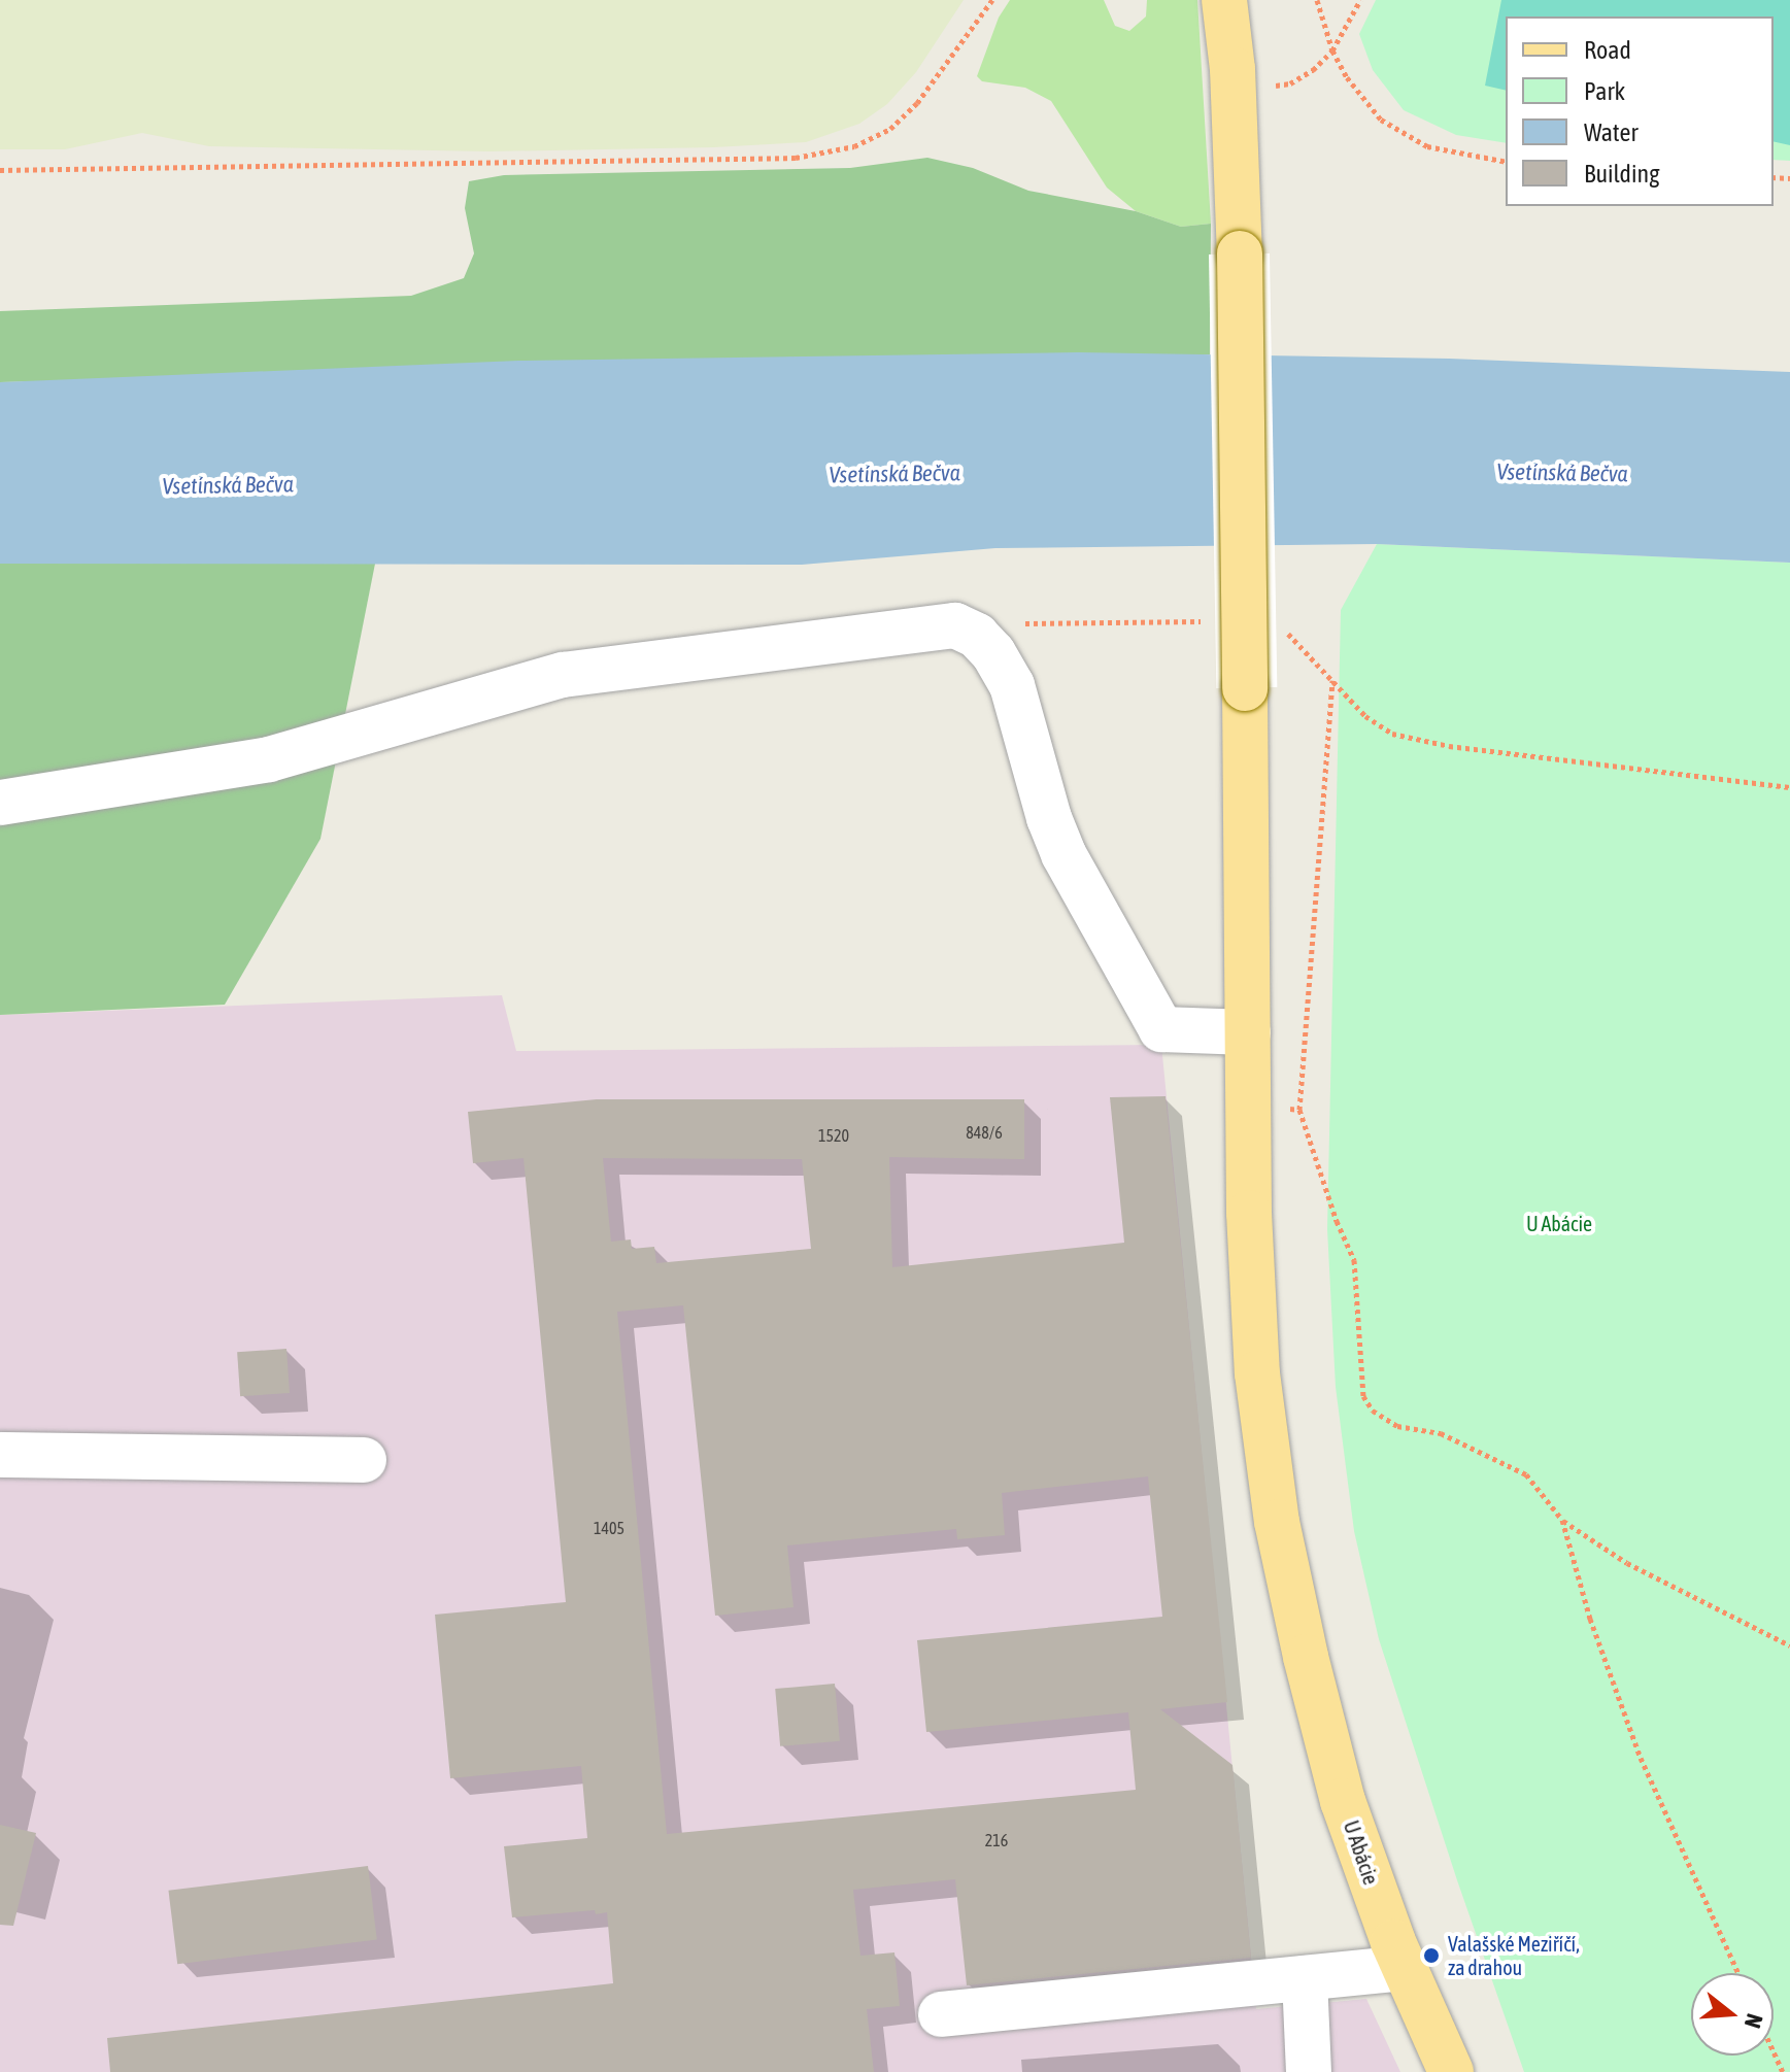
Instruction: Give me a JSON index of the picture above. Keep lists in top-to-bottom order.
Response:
{
  "streets": {
    "main road": ["U Abácie"]
  },
  "water": ["Vsetínská Bečva"],
  "parks": ["U Abácie"],
  "places": ["Valašské Meziříčí, za drahou"],
  "house_numbers": [
    "848/6",
    "1520",
    "1405",
    "216"
  ],
  "legend": [
    "Road",
    "Park",
    "Water",
    "Building"
  ],
  "north": "right"
}
